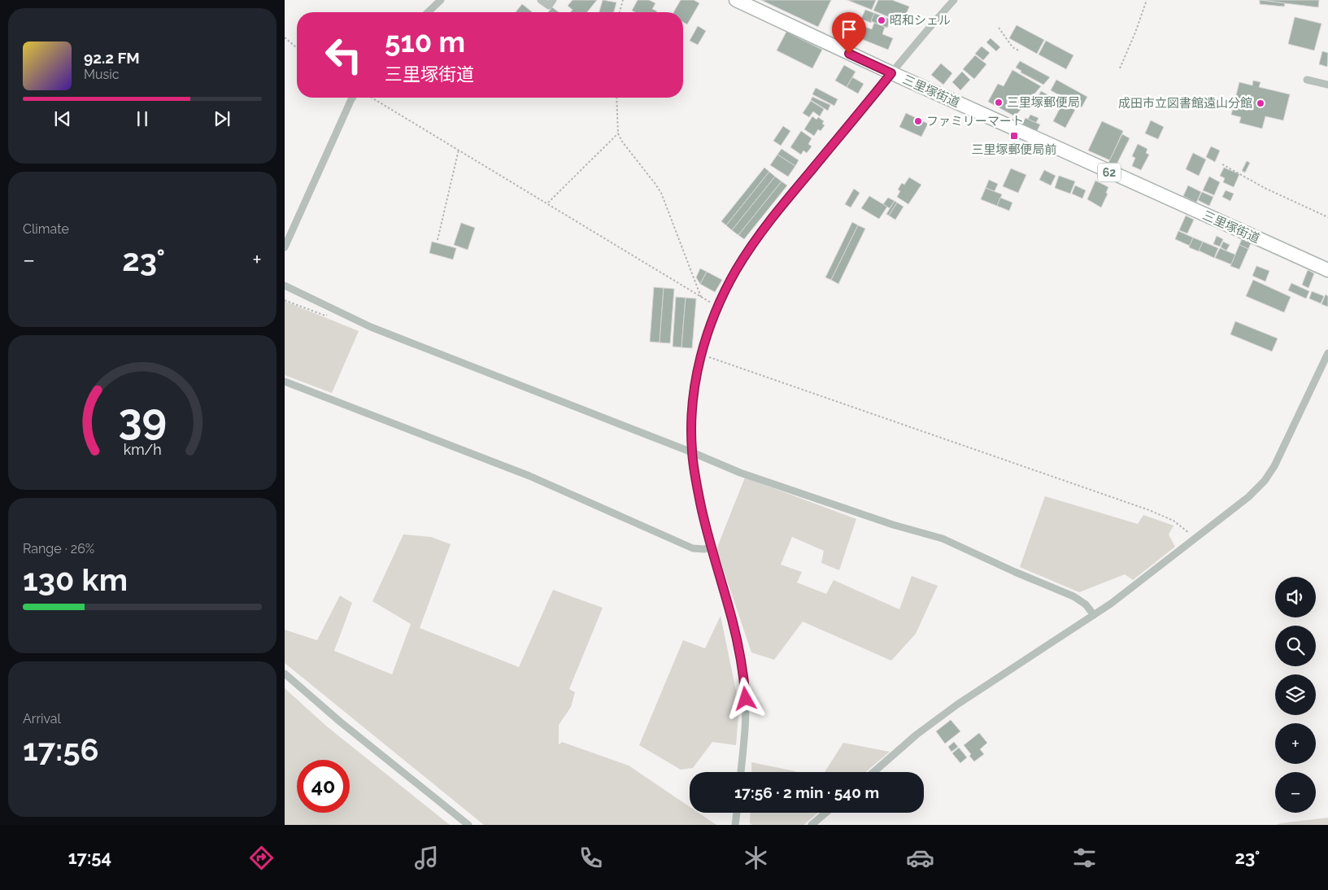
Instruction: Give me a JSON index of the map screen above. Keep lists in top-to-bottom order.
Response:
{
  "streets": {
    "main road": ["三里塚街道", "62"]
  },
  "places": {
    "other": [
      "昭和シェル",
      "三里塚郵便局",
      "成田市立図書館遠山分館",
      "ファミリーマート"
    ],
    "transit": ["三里塚郵便局前"]
  },
  "page": {
    "turn": ["510 m", "三里塚街道"],
    "song": ["92.2 FM", "Music"],
    "tile": [
      "Climate",
      ["Range · 26%", "130 km"],
      ["Arrival", "17:56"]
    ],
    "heat": ["−", "23°", "+"],
    "map_buttons": ["+", "−"],
    "limit": "40",
    "trip": "17:56 · 2 min · 540 m",
    "tabs": ["17:54", "23°"],
    "gauge": ["39", "km/h"]
  }
}
